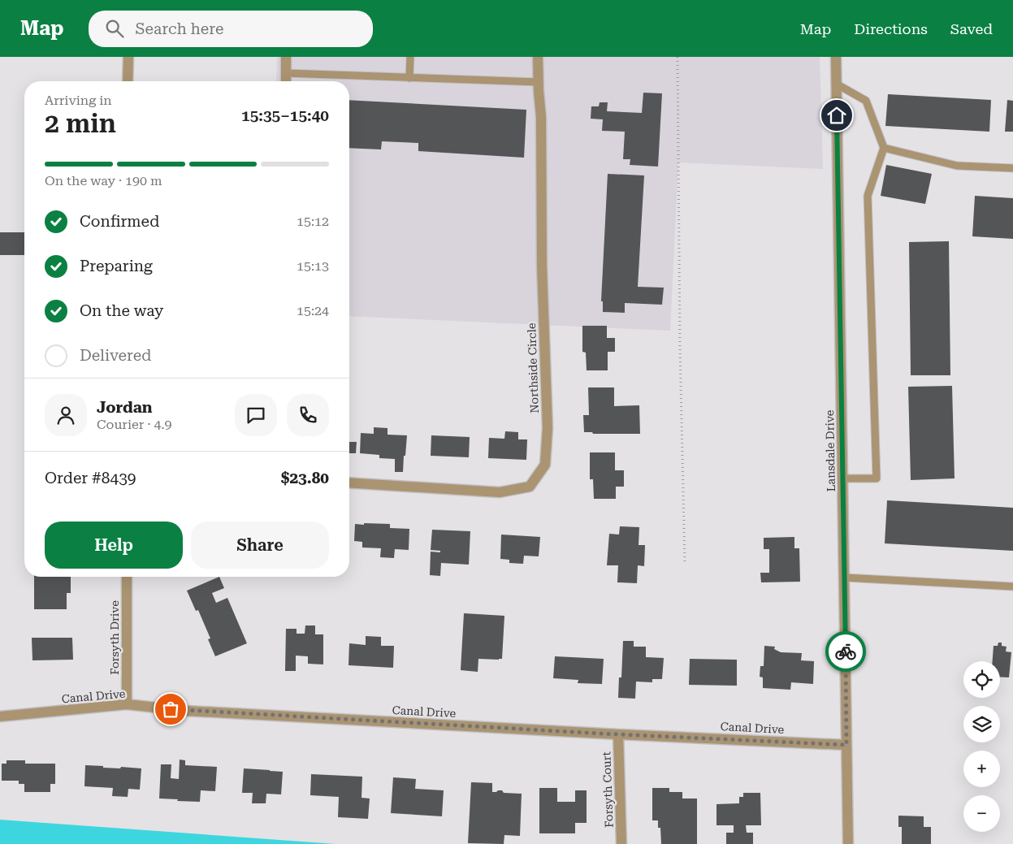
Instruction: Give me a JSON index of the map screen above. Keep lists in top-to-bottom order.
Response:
{
  "streets": {
    "street": [
      "Northside Circle",
      "Lansdale Drive",
      "Forsyth Drive",
      "Canal Drive",
      "Forsyth Court"
    ]
  },
  "crossings": [
    ["Lansdale Drive", "Canal Drive"],
    ["Forsyth Drive", "Canal Drive"],
    ["Canal Drive", "Forsyth Court"]
  ],
  "page": {
    "header": "Map",
    "search": "Search here",
    "nav": ["Map", "Directions", "Saved"],
    "heading": ["2 min", "Arriving in", "15:35–15:40"],
    "panel": [
      "Jordan",
      "Courier · 4.9",
      "Order #8439",
      "$23.80"
    ],
    "bar": "On the way · 190 m",
    "list": [
      ["Confirmed", "15:12"],
      ["Preparing", "15:13"],
      ["On the way", "15:24"],
      "Delivered"
    ],
    "buttons": ["Help", "Share"],
    "map_buttons": ["+", "−"]
  }
}
